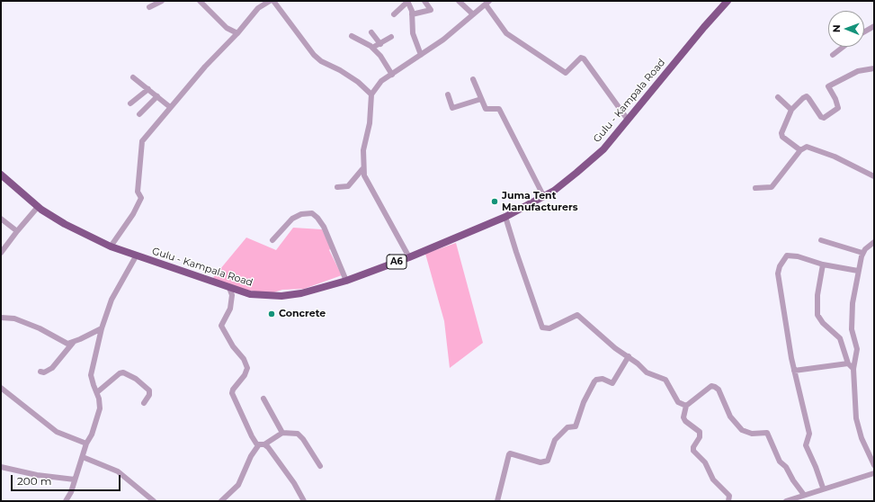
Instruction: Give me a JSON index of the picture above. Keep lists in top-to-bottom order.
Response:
{
  "streets": {
    "main road": ["Gulu - Kampala Road", "A6"]
  },
  "places": ["Juma Tent Manufacturers", "Concrete"],
  "scale_bar": "200 m",
  "north": "left"
}
